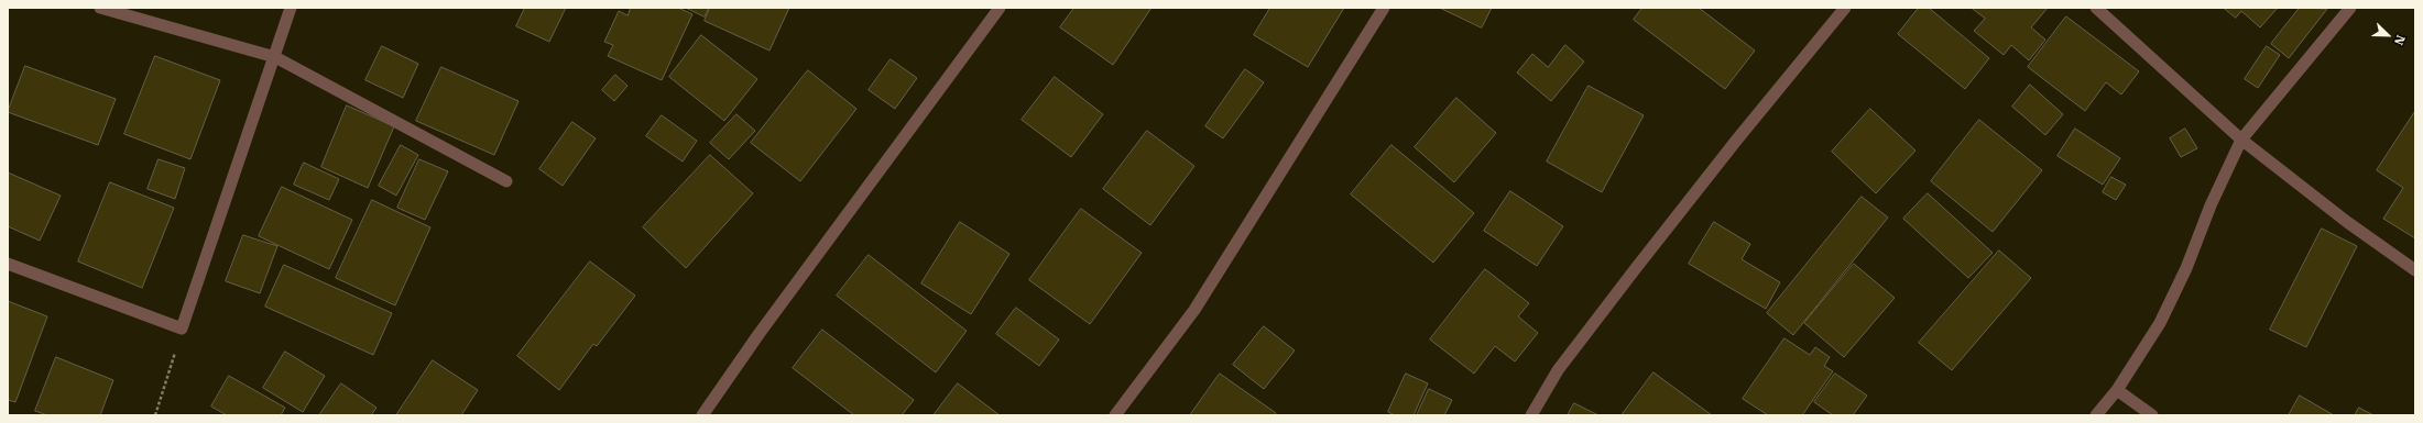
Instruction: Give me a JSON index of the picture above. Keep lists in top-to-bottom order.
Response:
{
  "north": "bottom right"
}
